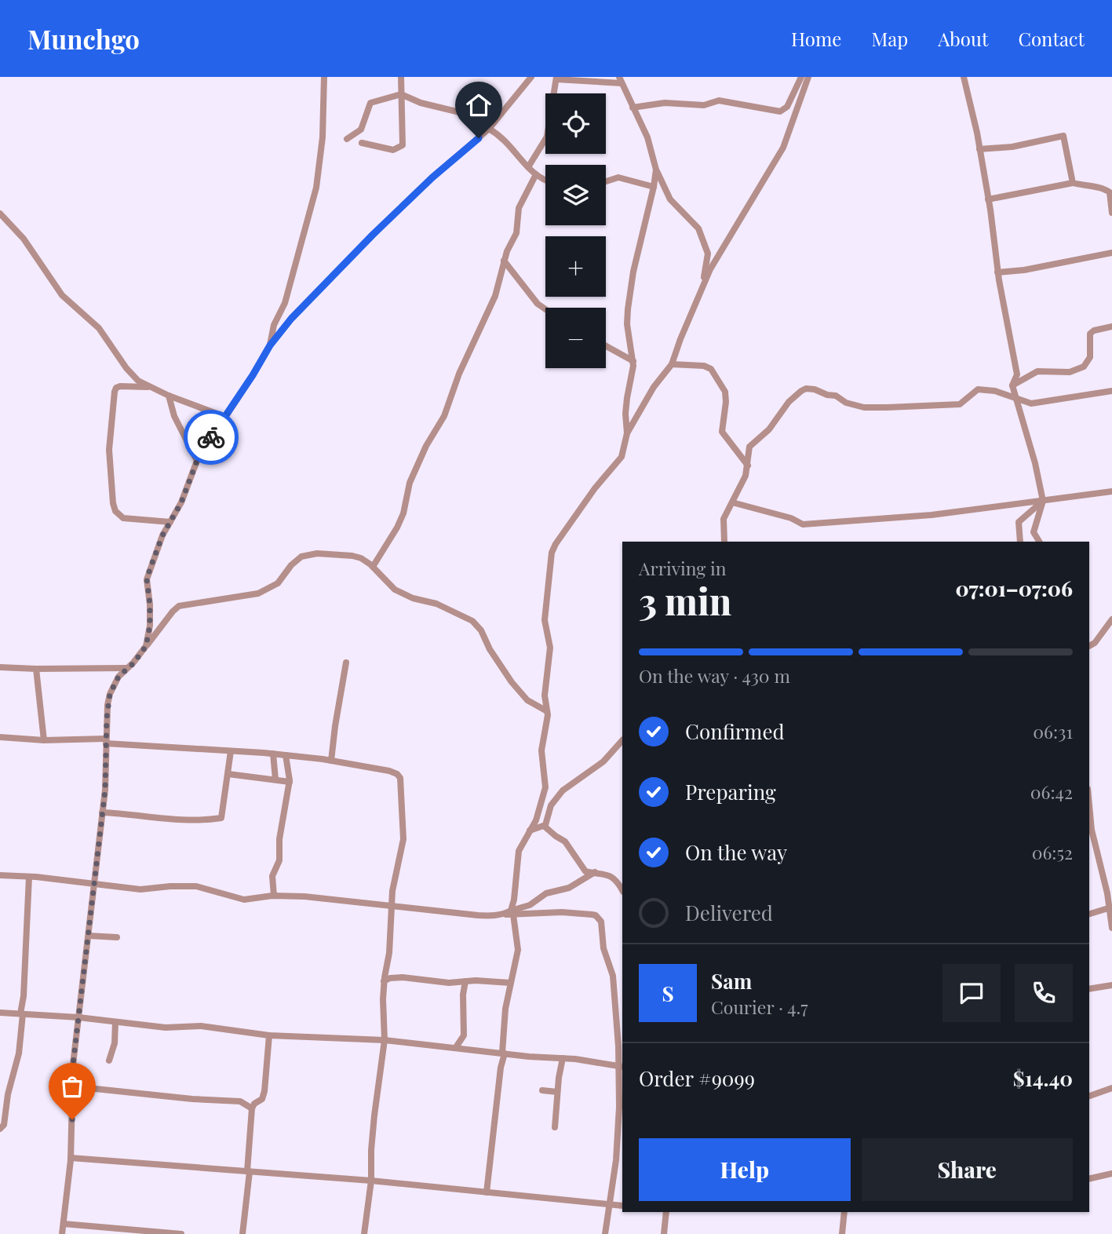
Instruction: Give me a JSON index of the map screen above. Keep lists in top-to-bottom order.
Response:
{
  "page": {
    "header": "Munchgo",
    "nav": [
      "Home",
      "Map",
      "About",
      "Contact"
    ],
    "map_buttons": ["+", "−"],
    "heading": ["3 min", "Arriving in", "07:01–07:06"],
    "panel": [
      "Sam",
      "Courier · 4.7",
      "Order #9099",
      "$14.40"
    ],
    "bar": "On the way · 430 m",
    "list": [
      ["Confirmed", "06:31"],
      ["Preparing", "06:42"],
      ["On the way", "06:52"],
      "Delivered"
    ],
    "round": "S",
    "buttons": ["Help", "Share"]
  }
}
